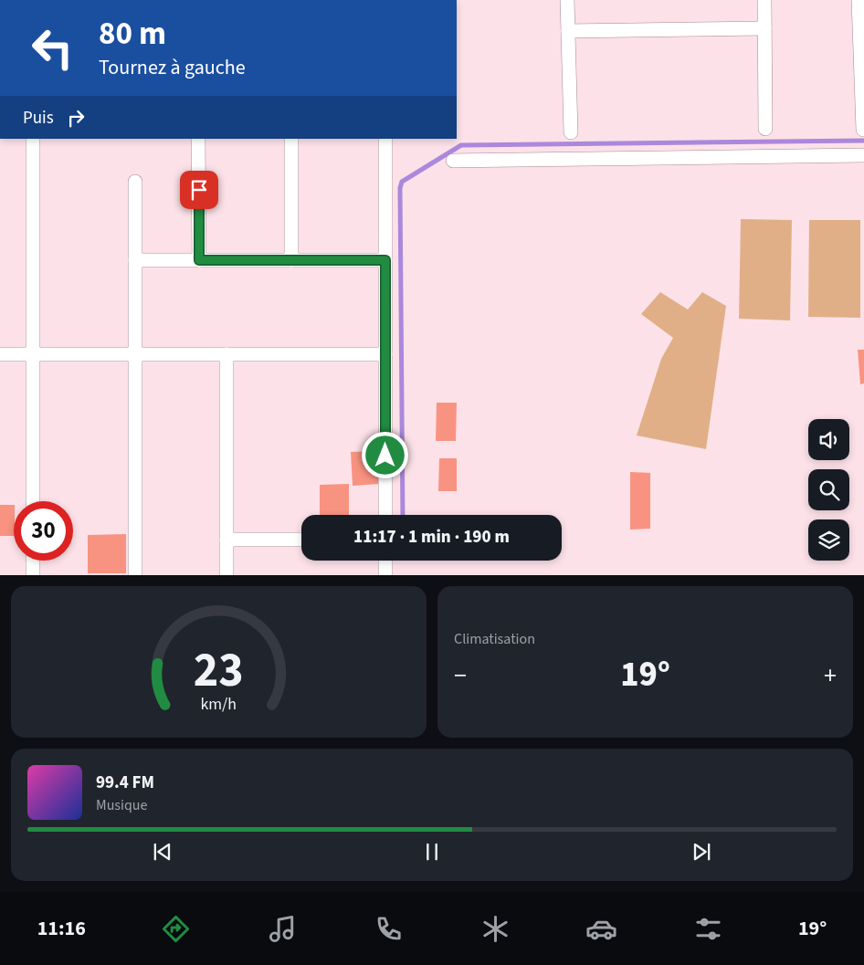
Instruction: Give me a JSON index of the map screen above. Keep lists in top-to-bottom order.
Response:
{
  "page": {
    "turn": ["80 m", "Tournez à gauche"],
    "then": "Puis",
    "limit": "30",
    "trip": "11:17 · 1 min · 190 m",
    "tile": "Climatisation",
    "heat": ["−", "19°", "+"],
    "song": ["99.4 FM", "Musique"],
    "tabs": ["11:16", "19°"],
    "gauge": ["23", "km/h"]
  }
}
